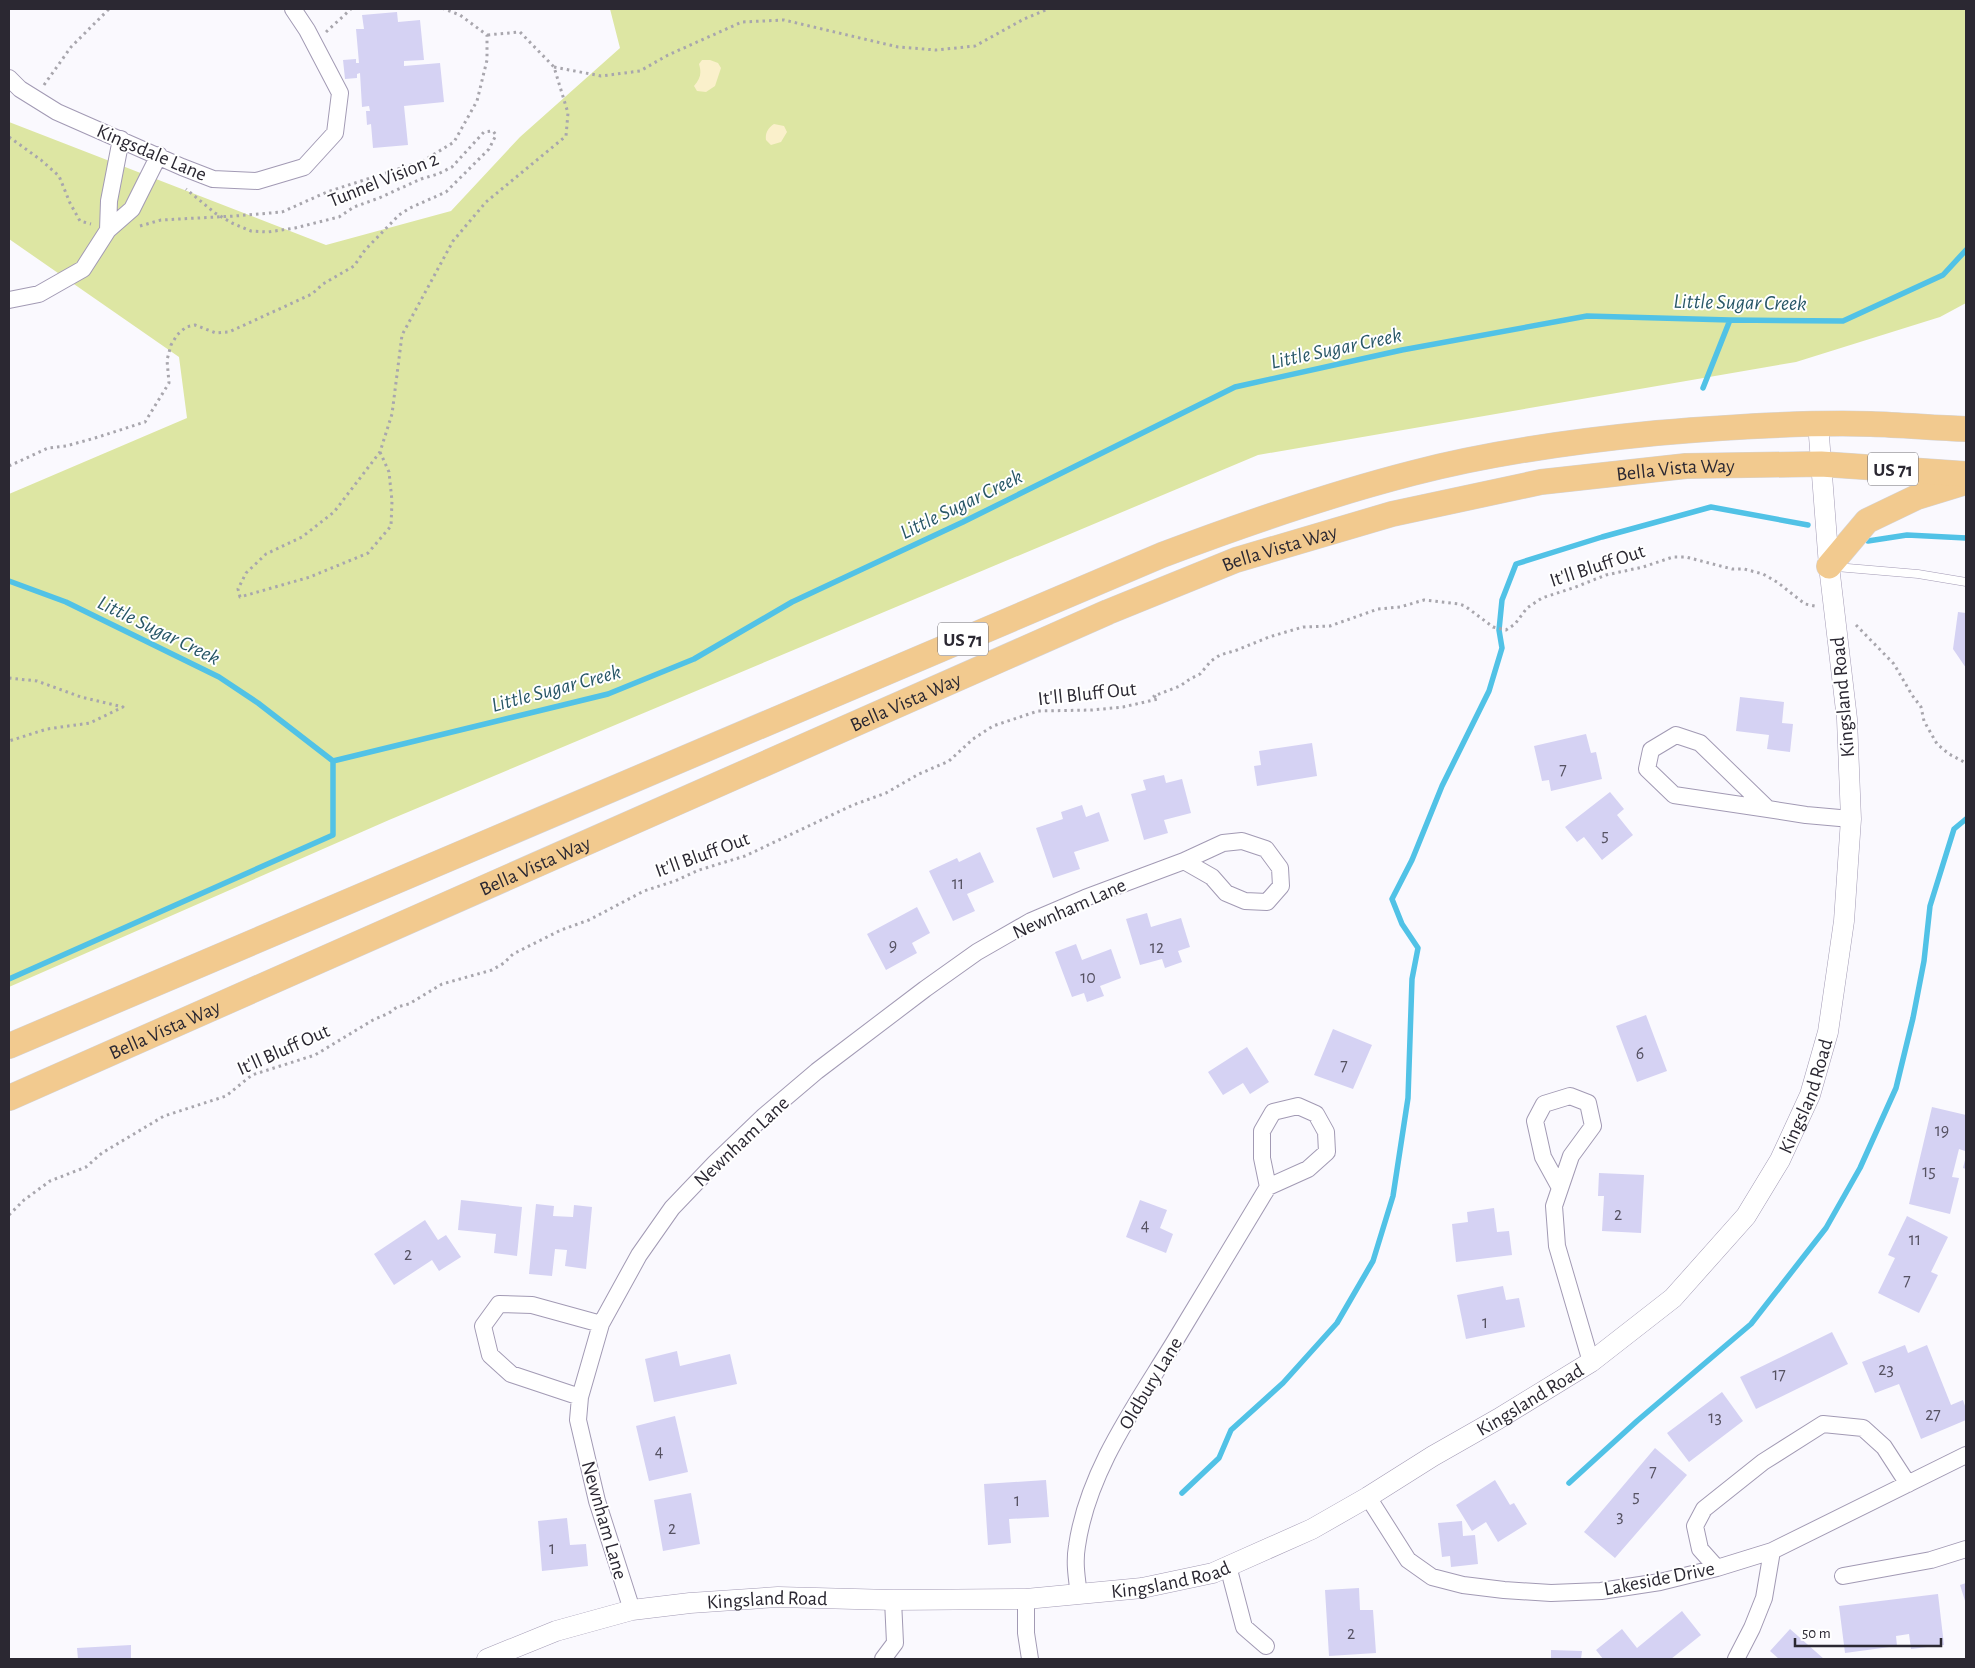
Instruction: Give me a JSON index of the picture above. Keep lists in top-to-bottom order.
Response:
{
  "streets": {
    "main road": ["US 71", "Bella Vista Way"],
    "street": [
      "Kingsdale Lane",
      "Kingsland Road",
      "Newnham Lane",
      "Oldbury Lane",
      "Lakeside Drive"
    ],
    "path": ["Tunnel Vision 2", "It'll Bluff Out"]
  },
  "crossings": [
    ["Bella Vista Way", "Kingsland Road"],
    ["It'll Bluff Out", "Kingsland Road"],
    ["Kingsland Road", "Newnham Lane"],
    ["Kingsland Road", "Oldbury Lane"],
    ["Kingsland Road", "Lakeside Drive"]
  ],
  "water": ["Little Sugar Creek"],
  "house_numbers": [
    "7",
    "5",
    "11",
    "9",
    "12",
    "10",
    "6",
    "7",
    "19",
    "15",
    "2",
    "4",
    "11",
    "2",
    "7",
    "1",
    "23",
    "17",
    "27",
    "13",
    "4",
    "7",
    "5",
    "1",
    "3",
    "2",
    "1",
    "2"
  ],
  "scale_bar": "50 m"
}
